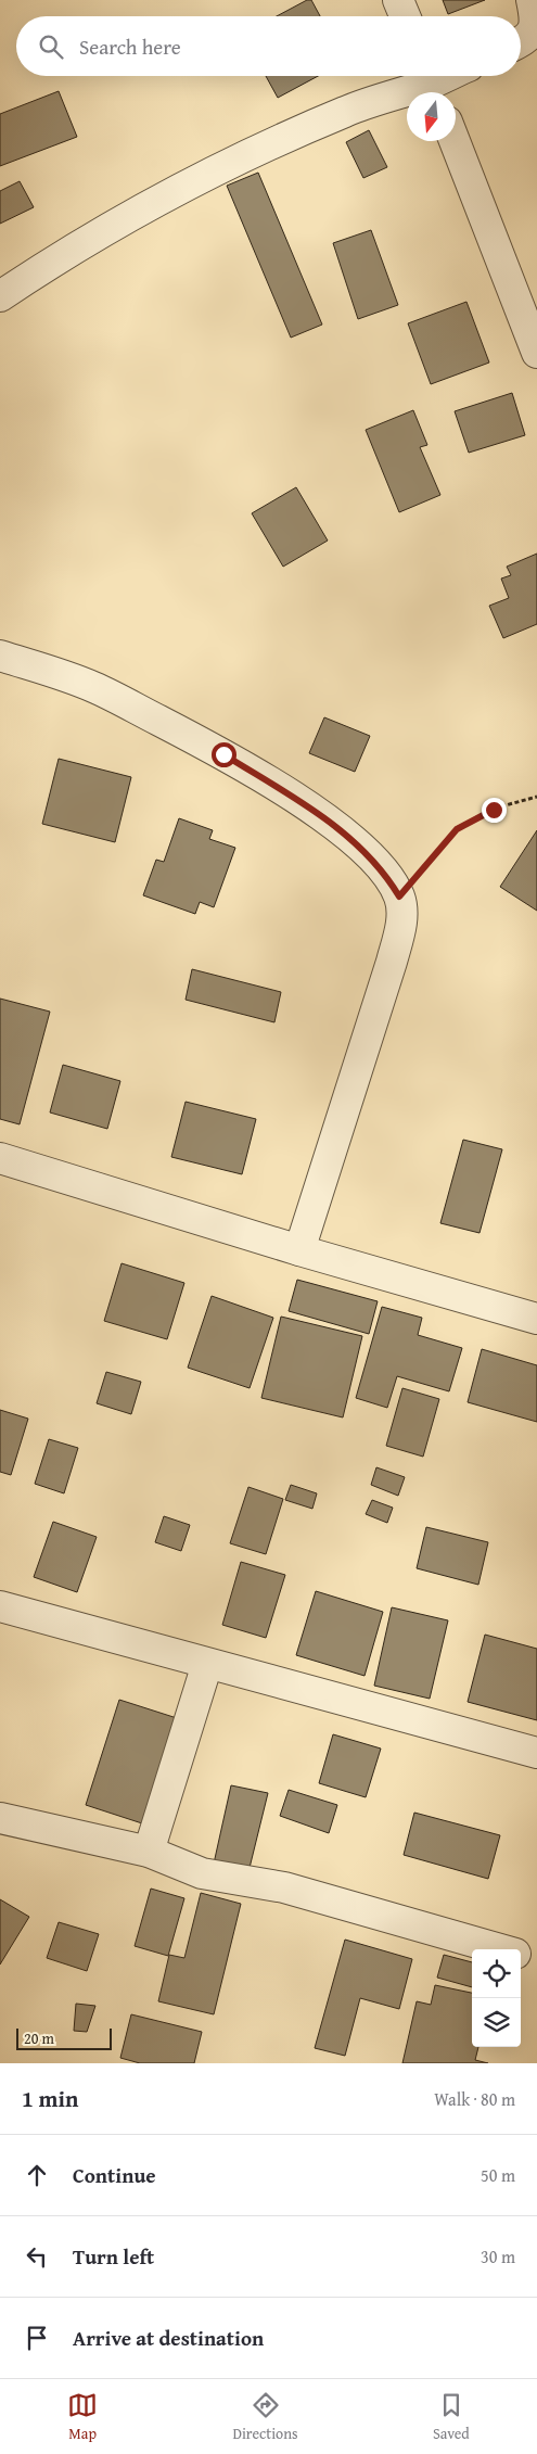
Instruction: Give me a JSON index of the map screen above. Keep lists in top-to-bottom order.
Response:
{
  "scale_bar": "20 m",
  "north": "bottom",
  "page": {
    "search": "Search here",
    "scale": "20 m",
    "heading": ["1 min", "Walk · 80 m"],
    "list": [
      ["Continue", "50 m"],
      ["Turn left", "30 m"],
      "Arrive at destination"
    ],
    "nav": ["Map", "Directions", "Saved"]
  }
}
